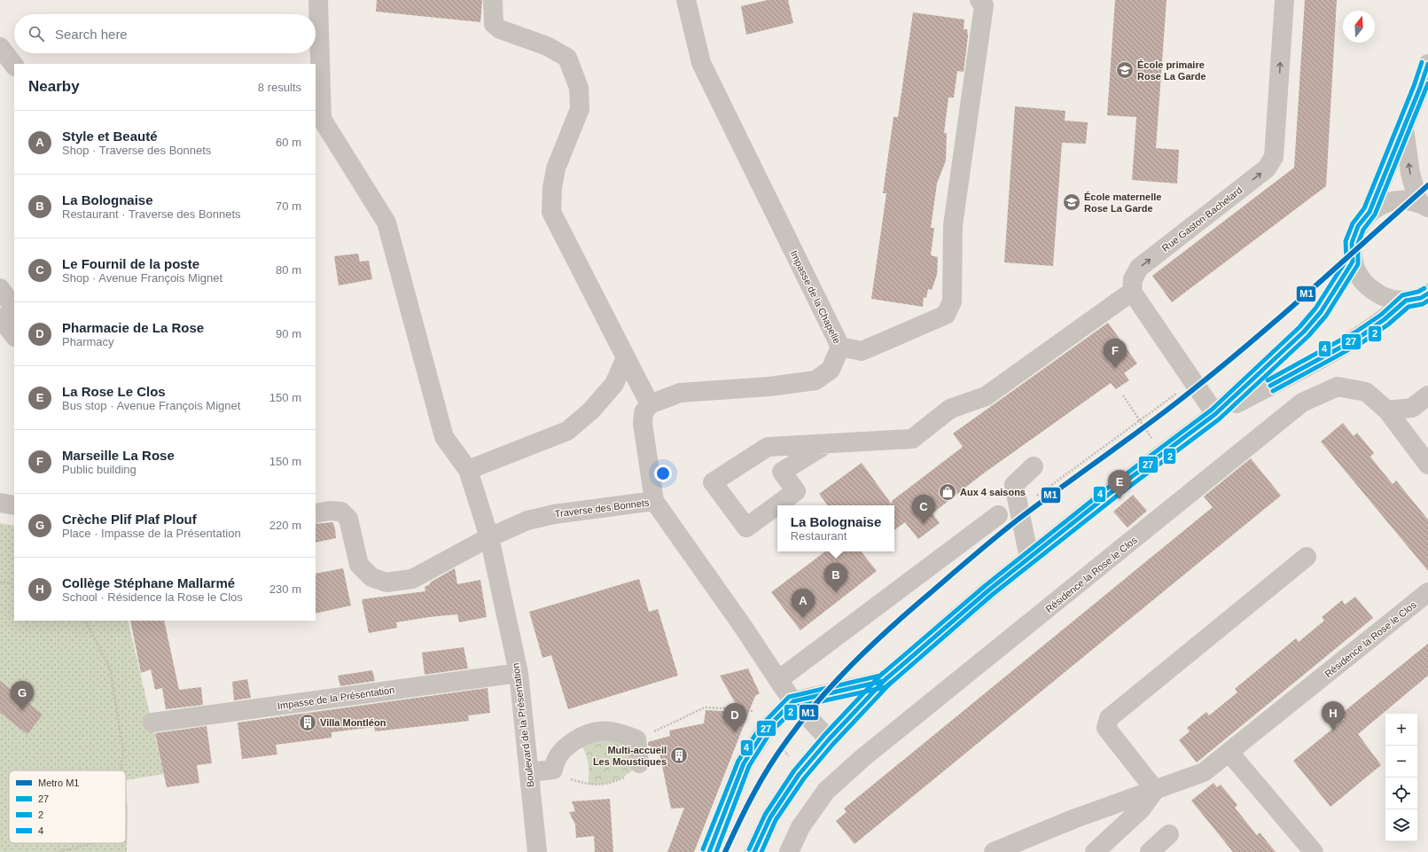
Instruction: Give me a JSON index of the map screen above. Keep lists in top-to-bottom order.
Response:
{
  "streets": {
    "street": [
      "Rue Gaston Bachelard",
      "Impasse de la Chapelle",
      "Traverse des Bonnets",
      "Résidence la Rose le Clos",
      "Impasse de la Présentation",
      "Boulevard de la Présentation"
    ]
  },
  "crossings": [
    ["Traverse des Bonnets", "Boulevard de la Présentation"],
    ["Impasse de la Présentation", "Boulevard de la Présentation"]
  ],
  "places": {
    "school or university": ["École primaire Rose La Garde", "École maternelle Rose La Garde"],
    "shop": ["Aux 4 saisons"],
    "building": ["Villa Montléon", "Multi-accueil Les Moustiques"]
  },
  "lines": [
    "transit line 4",
    "transit line 27",
    "transit line 2",
    "metro line M1"
  ],
  "legend": [
    "Metro M1",
    "27",
    "2",
    "4"
  ],
  "north": "top",
  "page": {
    "search": "Search here",
    "heading": ["Nearby", "8 results"],
    "list": [
      {
        "mark": "A",
        "name": "Style et Beauté",
        "note": "Shop · Traverse des Bonnets",
        "value": "60 m"
      },
      {
        "mark": "B",
        "name": "La Bolognaise",
        "note": "Restaurant · Traverse des Bonnets",
        "value": "70 m"
      },
      {
        "mark": "C",
        "name": "Le Fournil de la poste",
        "note": "Shop · Avenue François Mignet",
        "value": "80 m"
      },
      {
        "mark": "D",
        "name": "Pharmacie de La Rose",
        "note": "Pharmacy",
        "value": "90 m"
      },
      {
        "mark": "E",
        "name": "La Rose Le Clos",
        "note": "Bus stop · Avenue François Mignet",
        "value": "150 m"
      },
      {
        "mark": "F",
        "name": "Marseille La Rose",
        "note": "Public building",
        "value": "150 m"
      },
      {
        "mark": "G",
        "name": "Crèche Plif Plaf Plouf",
        "note": "Place · Impasse de la Présentation",
        "value": "220 m"
      },
      {
        "mark": "H",
        "name": "Collège Stéphane Mallarmé",
        "note": "School · Résidence la Rose le Clos",
        "value": "230 m"
      }
    ],
    "pins": [
      "F",
      "E",
      "C",
      "B",
      "A",
      "G",
      "H",
      "D"
    ],
    "popup": ["La Bolognaise", "Restaurant"],
    "map_buttons": ["+", "−"]
  }
}
